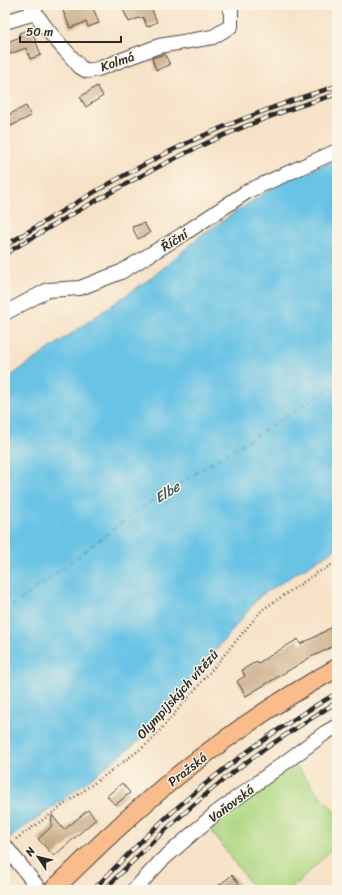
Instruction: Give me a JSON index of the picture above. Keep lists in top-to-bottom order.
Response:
{
  "streets": {
    "main road": ["Pražská"],
    "street": ["Kolmá", "Říční", "Vaňovská"],
    "path": ["Olympijských vítězů"]
  },
  "water": ["Elbe"],
  "scale_bar": "50 m",
  "north": "top left"
}
